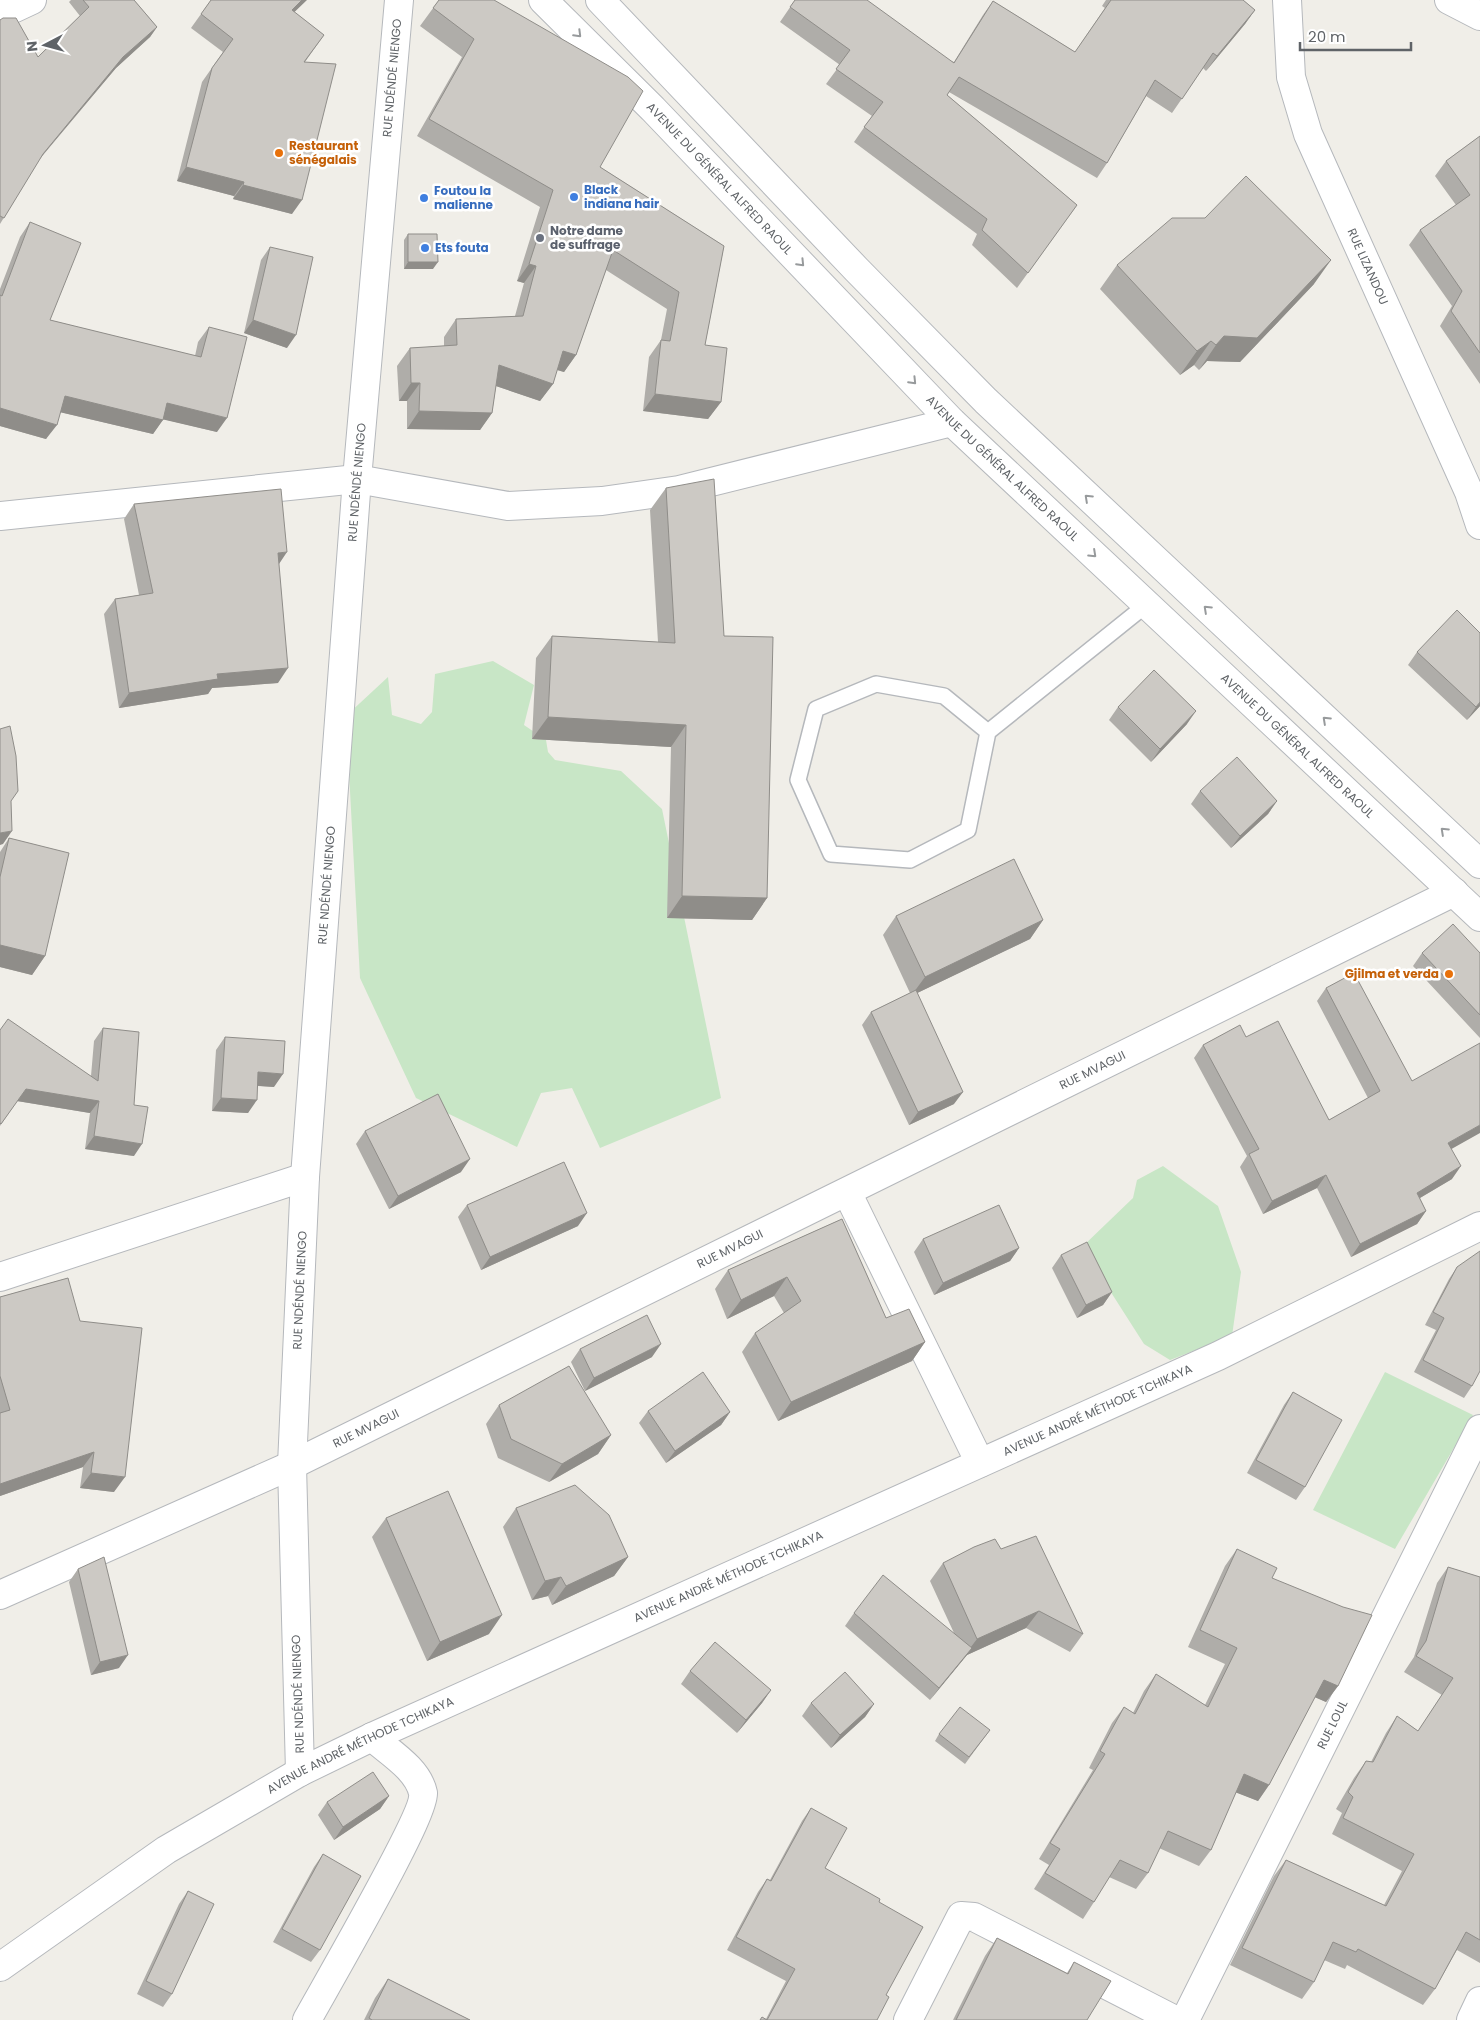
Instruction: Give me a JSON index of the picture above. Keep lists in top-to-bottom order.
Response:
{
  "streets": {
    "street": [
      "RUE NDÉNDÉ NIENGO",
      "AVENUE DU GÉNÉRAL ALFRED RAOUL",
      "RUE LIZANDOU",
      "RUE MVAGUI",
      "AVENUE ANDRÉ MÉTHODE TCHIKAYA",
      "RUE LOUL"
    ]
  },
  "crossings": [
    ["RUE NDÉNDÉ NIENGO", "RUE MVAGUI"],
    ["RUE NDÉNDÉ NIENGO", "AVENUE ANDRÉ MÉTHODE TCHIKAYA"],
    ["AVENUE DU GÉNÉRAL ALFRED RAOUL", "RUE MVAGUI"]
  ],
  "places": [
    "Restaurant sénégalais",
    "Black indiana hair",
    "Foutou la malienne",
    "Notre dame de suffrage",
    "Ets fouta",
    "Gjilma et verda"
  ],
  "scale_bar": "20 m",
  "north": "left"
}
